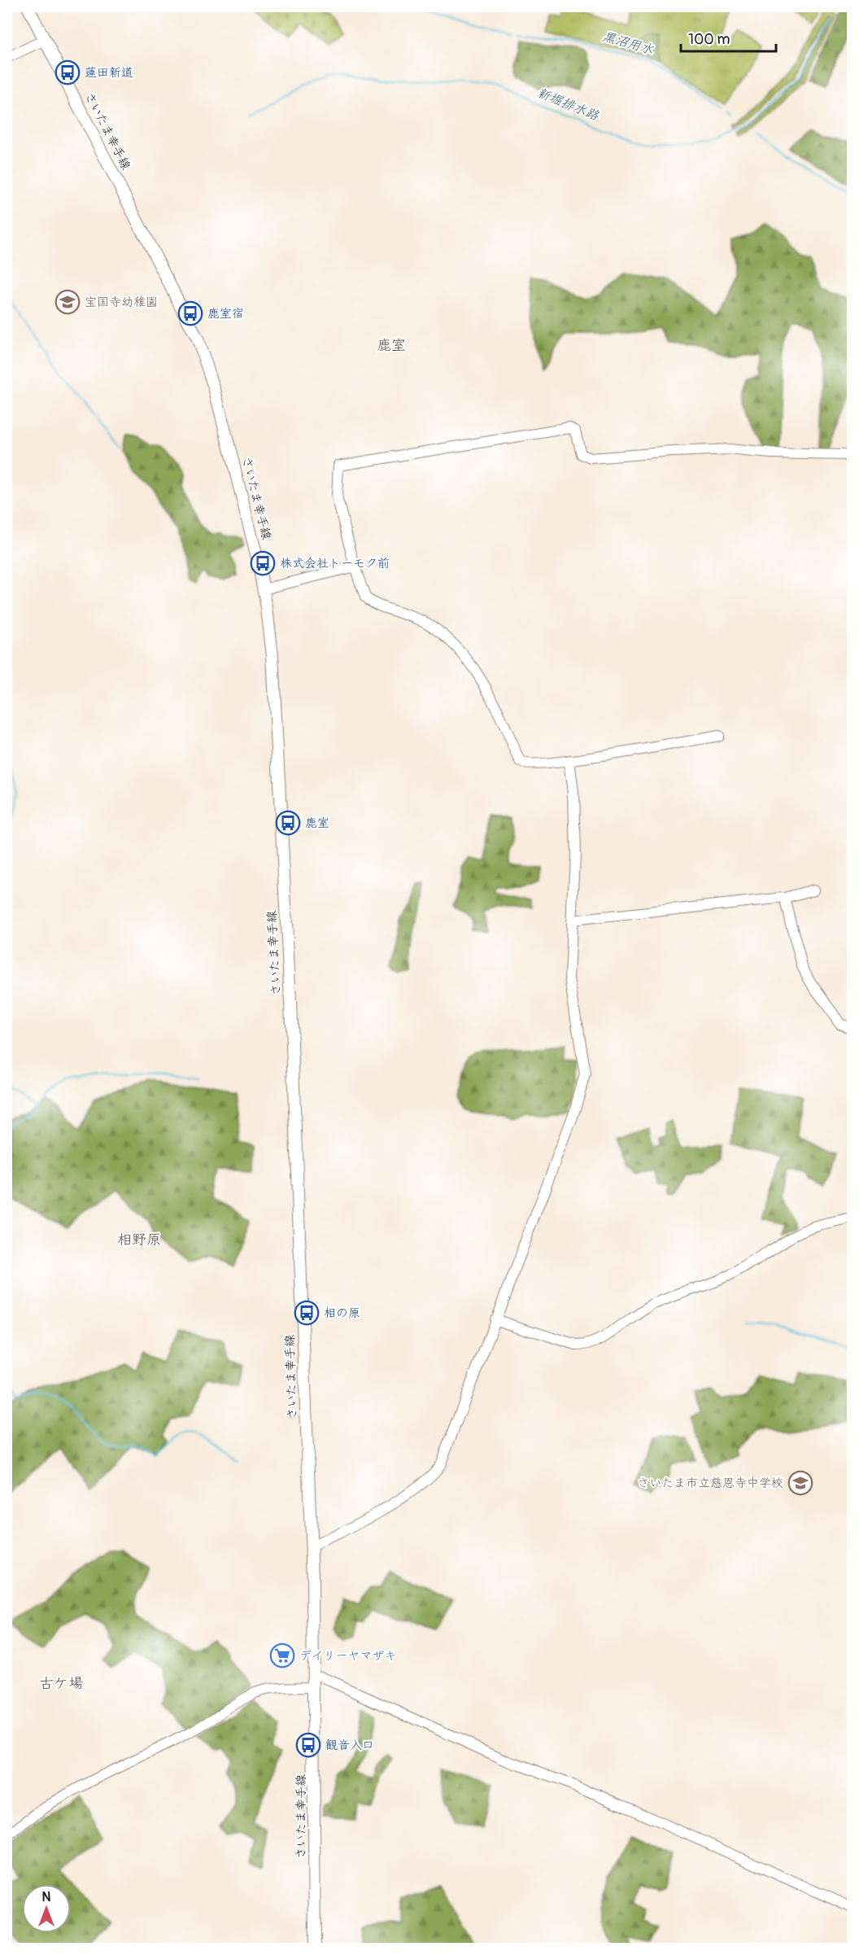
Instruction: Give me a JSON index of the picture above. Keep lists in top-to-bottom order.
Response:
{
  "streets": {
    "main road": ["さいたま幸手線"]
  },
  "districts": ["鹿室", "相野原", "古ケ場"],
  "water": ["黒沼用水", "新堀排水路"],
  "places": {
    "bus stop": [
      "蓮田新道",
      "鹿室宿",
      "株式会社トーモク前",
      "鹿室",
      "相の原",
      "観音入口"
    ],
    "school or university": ["宝国寺幼稚園", "さいたま市立慈恩寺中学校"],
    "supermarket": ["デイリーヤマザキ"]
  },
  "scale_bar": "100 m",
  "north": "top"
}
